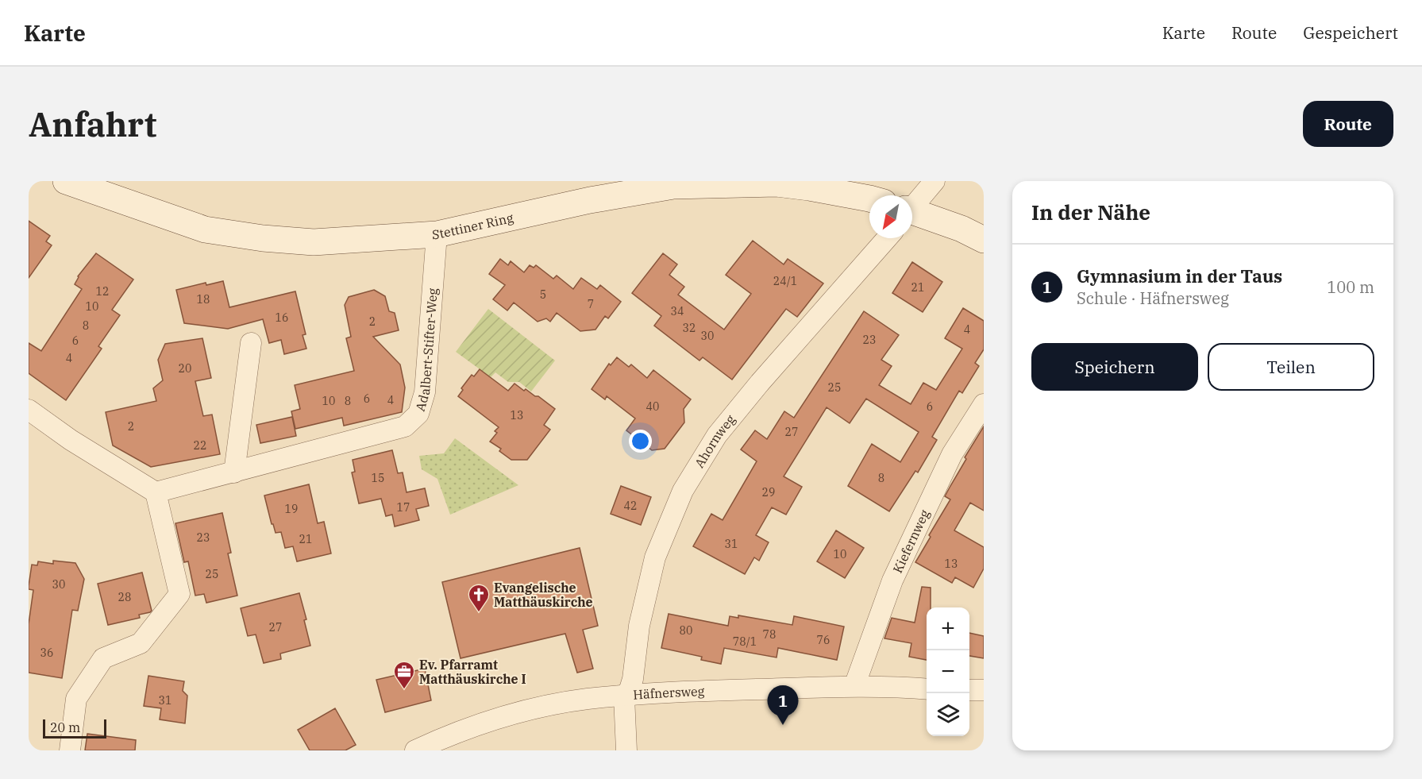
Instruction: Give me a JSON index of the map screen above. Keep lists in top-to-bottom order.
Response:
{
  "streets": {
    "street": [
      "Stettiner Ring",
      "Adalbert-Stifter-Weg",
      "Ahornweg",
      "Kiefernweg",
      "Häfnersweg"
    ]
  },
  "crossings": [
    ["Stettiner Ring", "Adalbert-Stifter-Weg"],
    ["Ahornweg", "Häfnersweg"],
    ["Kiefernweg", "Häfnersweg"]
  ],
  "places": {
    "church": ["Evangelische Matthäuskirche"],
    "office": ["Ev. Pfarramt Matthäuskirche I"]
  },
  "house_numbers": [
    "24/1",
    "21",
    "12",
    "5",
    "18",
    "7",
    "10",
    "34",
    "16",
    "2",
    "8",
    "32",
    "4",
    "30",
    "23",
    "6",
    "4",
    "20",
    "25",
    "6",
    "4",
    "10",
    "8",
    "40",
    "6",
    "13",
    "2",
    "27",
    "22",
    "15",
    "8",
    "29",
    "42",
    "17",
    "19",
    "23",
    "21",
    "31",
    "10",
    "13",
    "25",
    "30",
    "28",
    "27",
    "80",
    "78",
    "76",
    "78/1",
    "36",
    "31"
  ],
  "scale_bar": "20 m",
  "north": "bottom left",
  "page": {
    "header": "Karte",
    "nav": ["Karte", "Route", "Gespeichert"],
    "buttons": [
      "Route",
      ["Speichern", "Teilen"]
    ],
    "title": "Anfahrt",
    "heading": "In der Nähe",
    "list": [
      {
        "mark": "1",
        "name": "Gymnasium in der Taus",
        "note": "Schule · Häfnersweg",
        "value": "100 m"
      }
    ],
    "map_buttons": ["+", "−"],
    "pins": "1",
    "scale": "20 m"
  }
}
